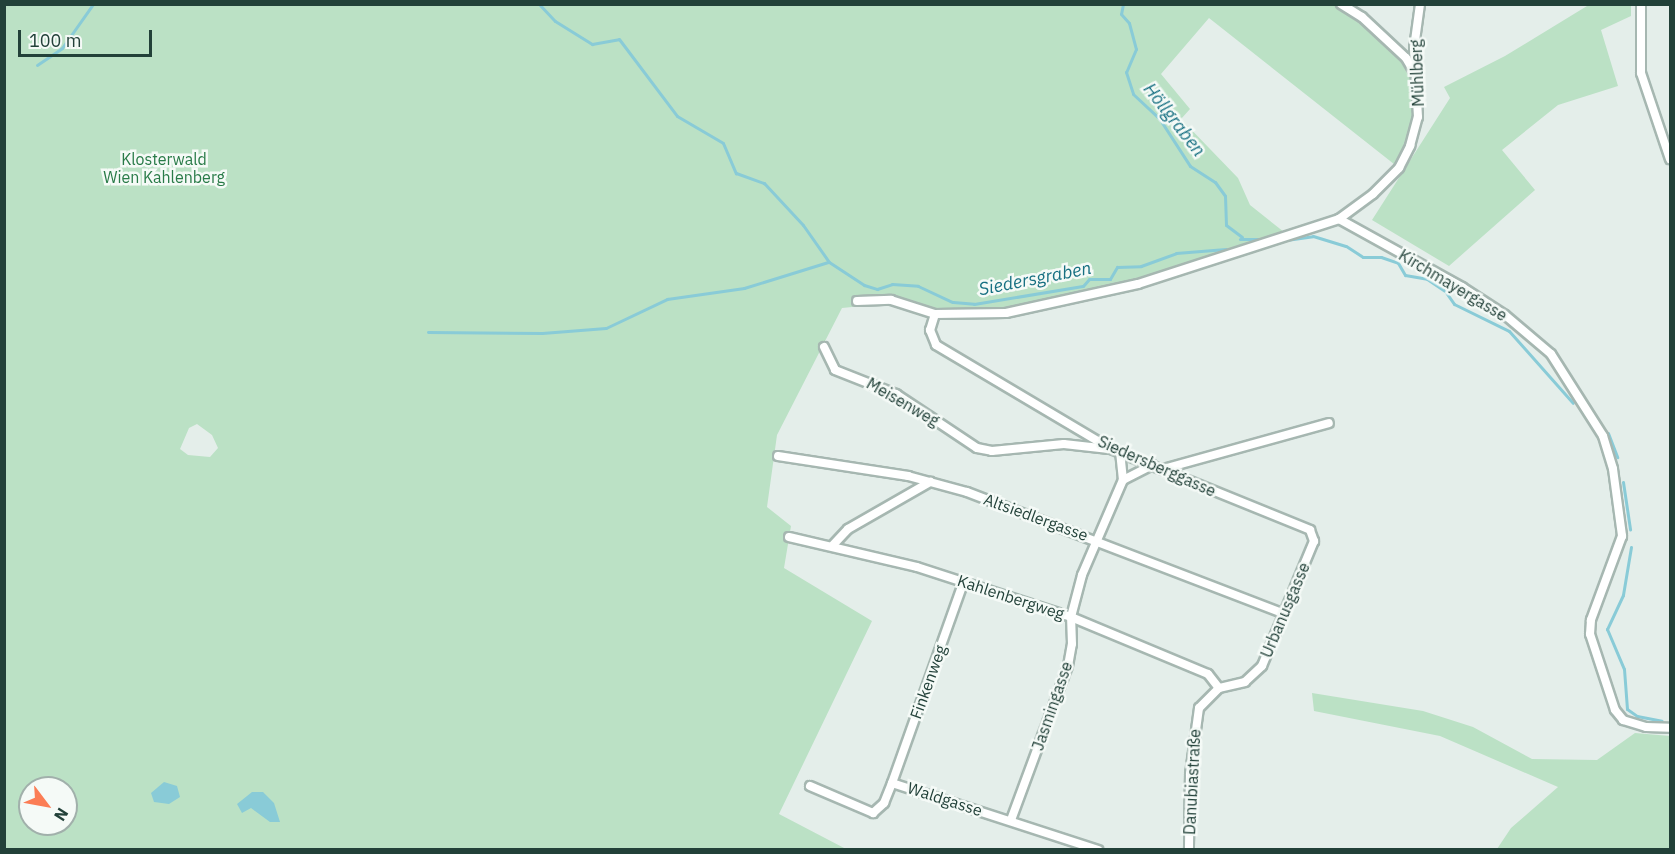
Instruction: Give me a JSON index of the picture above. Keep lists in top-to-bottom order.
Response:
{
  "streets": {
    "street": [
      "Mühlberg",
      "Kirchmayergasse",
      "Meisenweg",
      "Siedersberggasse",
      "Altsiedlergasse",
      "Kahlenbergweg",
      "Urbanusgasse",
      "Finkenweg",
      "Jasmingasse",
      "Danubiastraße",
      "Waldgasse"
    ]
  },
  "crossings": [
    ["Mühlberg", "Kirchmayergasse"],
    ["Meisenweg", "Siedersberggasse"],
    ["Siedersberggasse", "Urbanusgasse"],
    ["Siedersberggasse", "Jasmingasse"],
    ["Altsiedlergasse", "Urbanusgasse"],
    ["Altsiedlergasse", "Jasmingasse"],
    ["Kahlenbergweg", "Urbanusgasse"],
    ["Kahlenbergweg", "Finkenweg"],
    ["Kahlenbergweg", "Jasmingasse"],
    ["Kahlenbergweg", "Danubiastraße"],
    ["Urbanusgasse", "Danubiastraße"],
    ["Finkenweg", "Waldgasse"],
    ["Jasmingasse", "Waldgasse"]
  ],
  "water": ["Höllgraben", "Siedersgraben"],
  "parks": ["Klosterwald Wien Kahlenberg"],
  "scale_bar": "100 m",
  "north": "bottom right"
}
